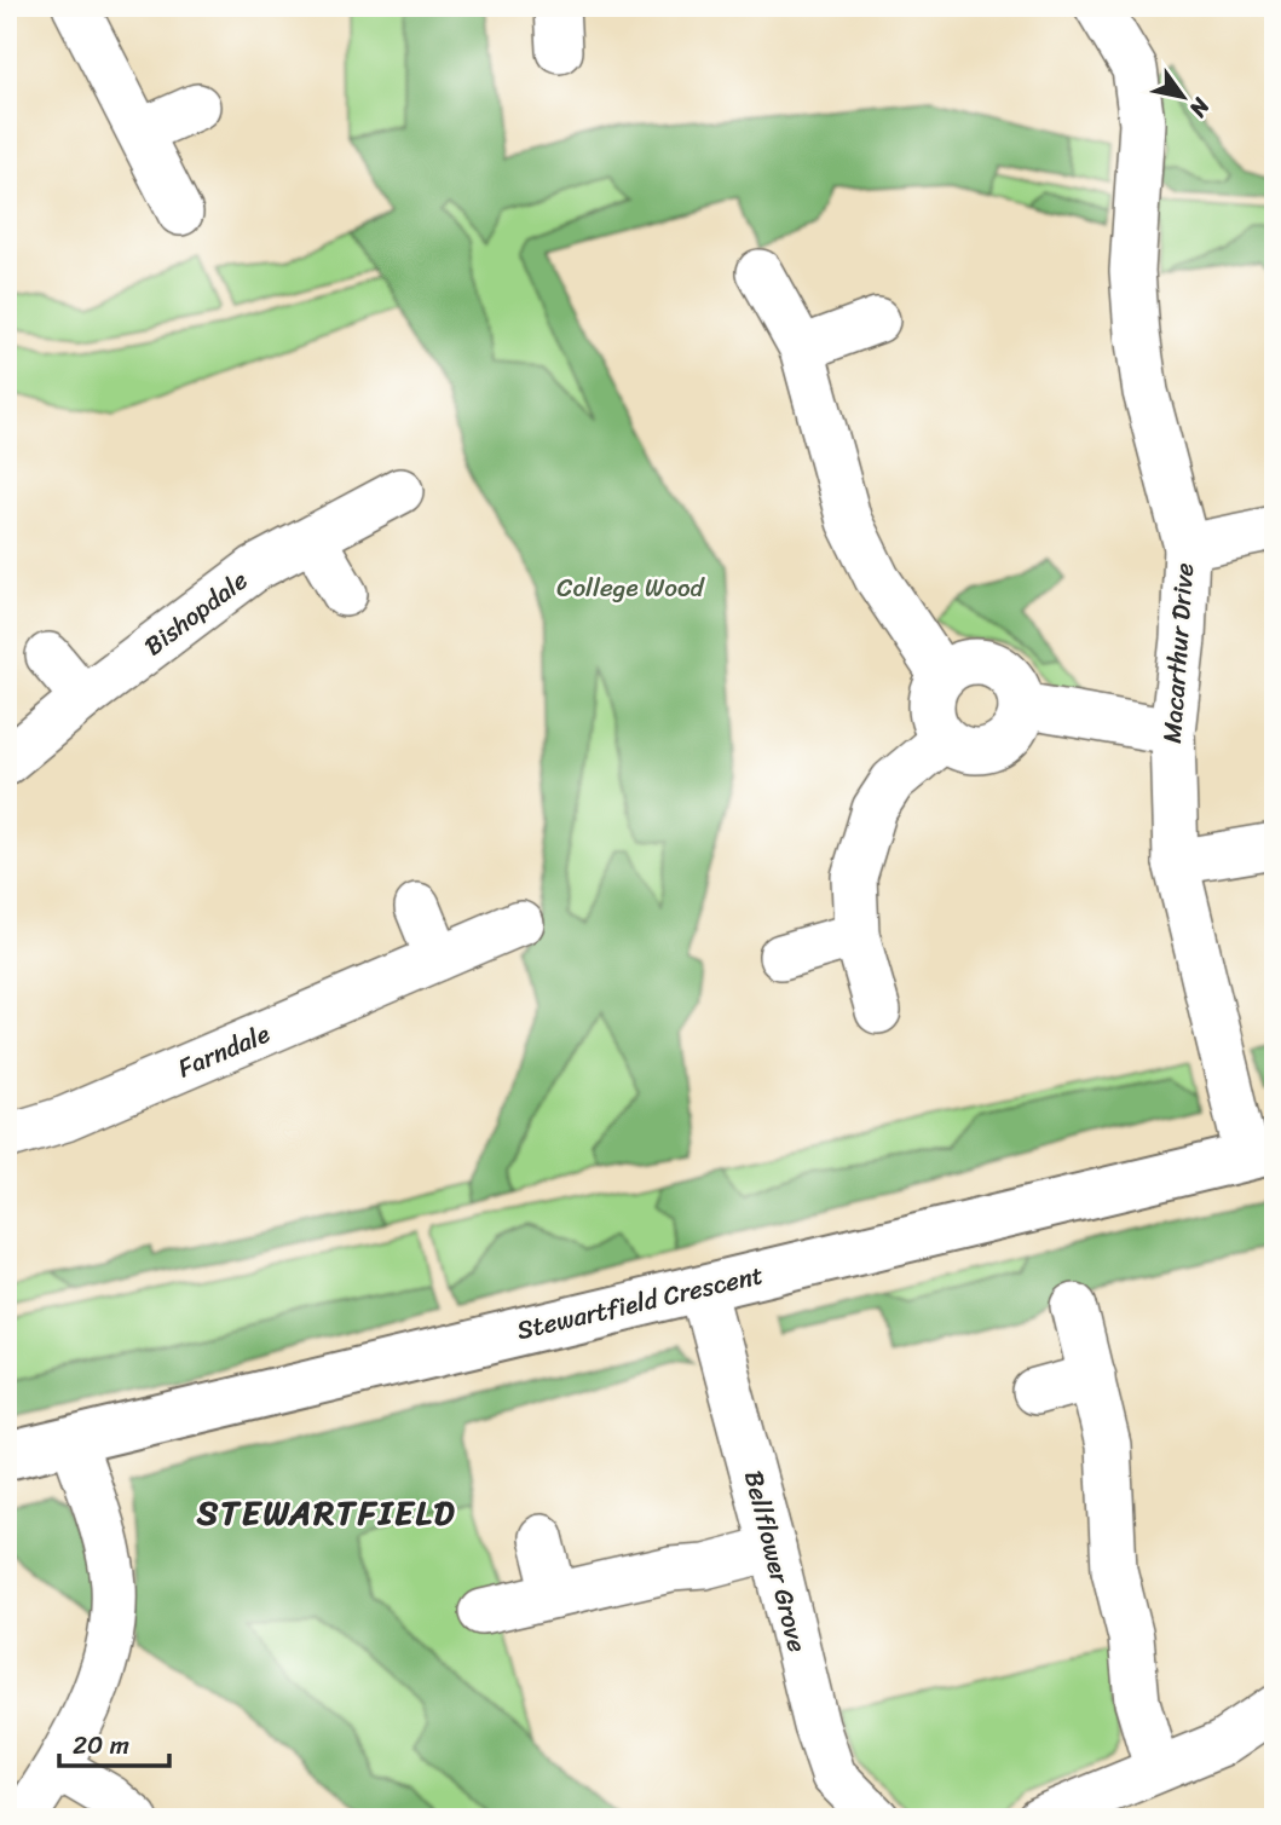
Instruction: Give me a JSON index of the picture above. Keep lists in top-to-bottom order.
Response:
{
  "streets": {
    "street": [
      "Bishopdale",
      "Macarthur Drive",
      "Farndale",
      "Stewartfield Crescent",
      "Bellflower Grove"
    ]
  },
  "crossings": [
    ["Macarthur Drive", "Stewartfield Crescent"],
    ["Stewartfield Crescent", "Bellflower Grove"]
  ],
  "districts": ["STEWARTFIELD"],
  "parks": ["College Wood"],
  "scale_bar": "20 m",
  "north": "bottom right"
}
